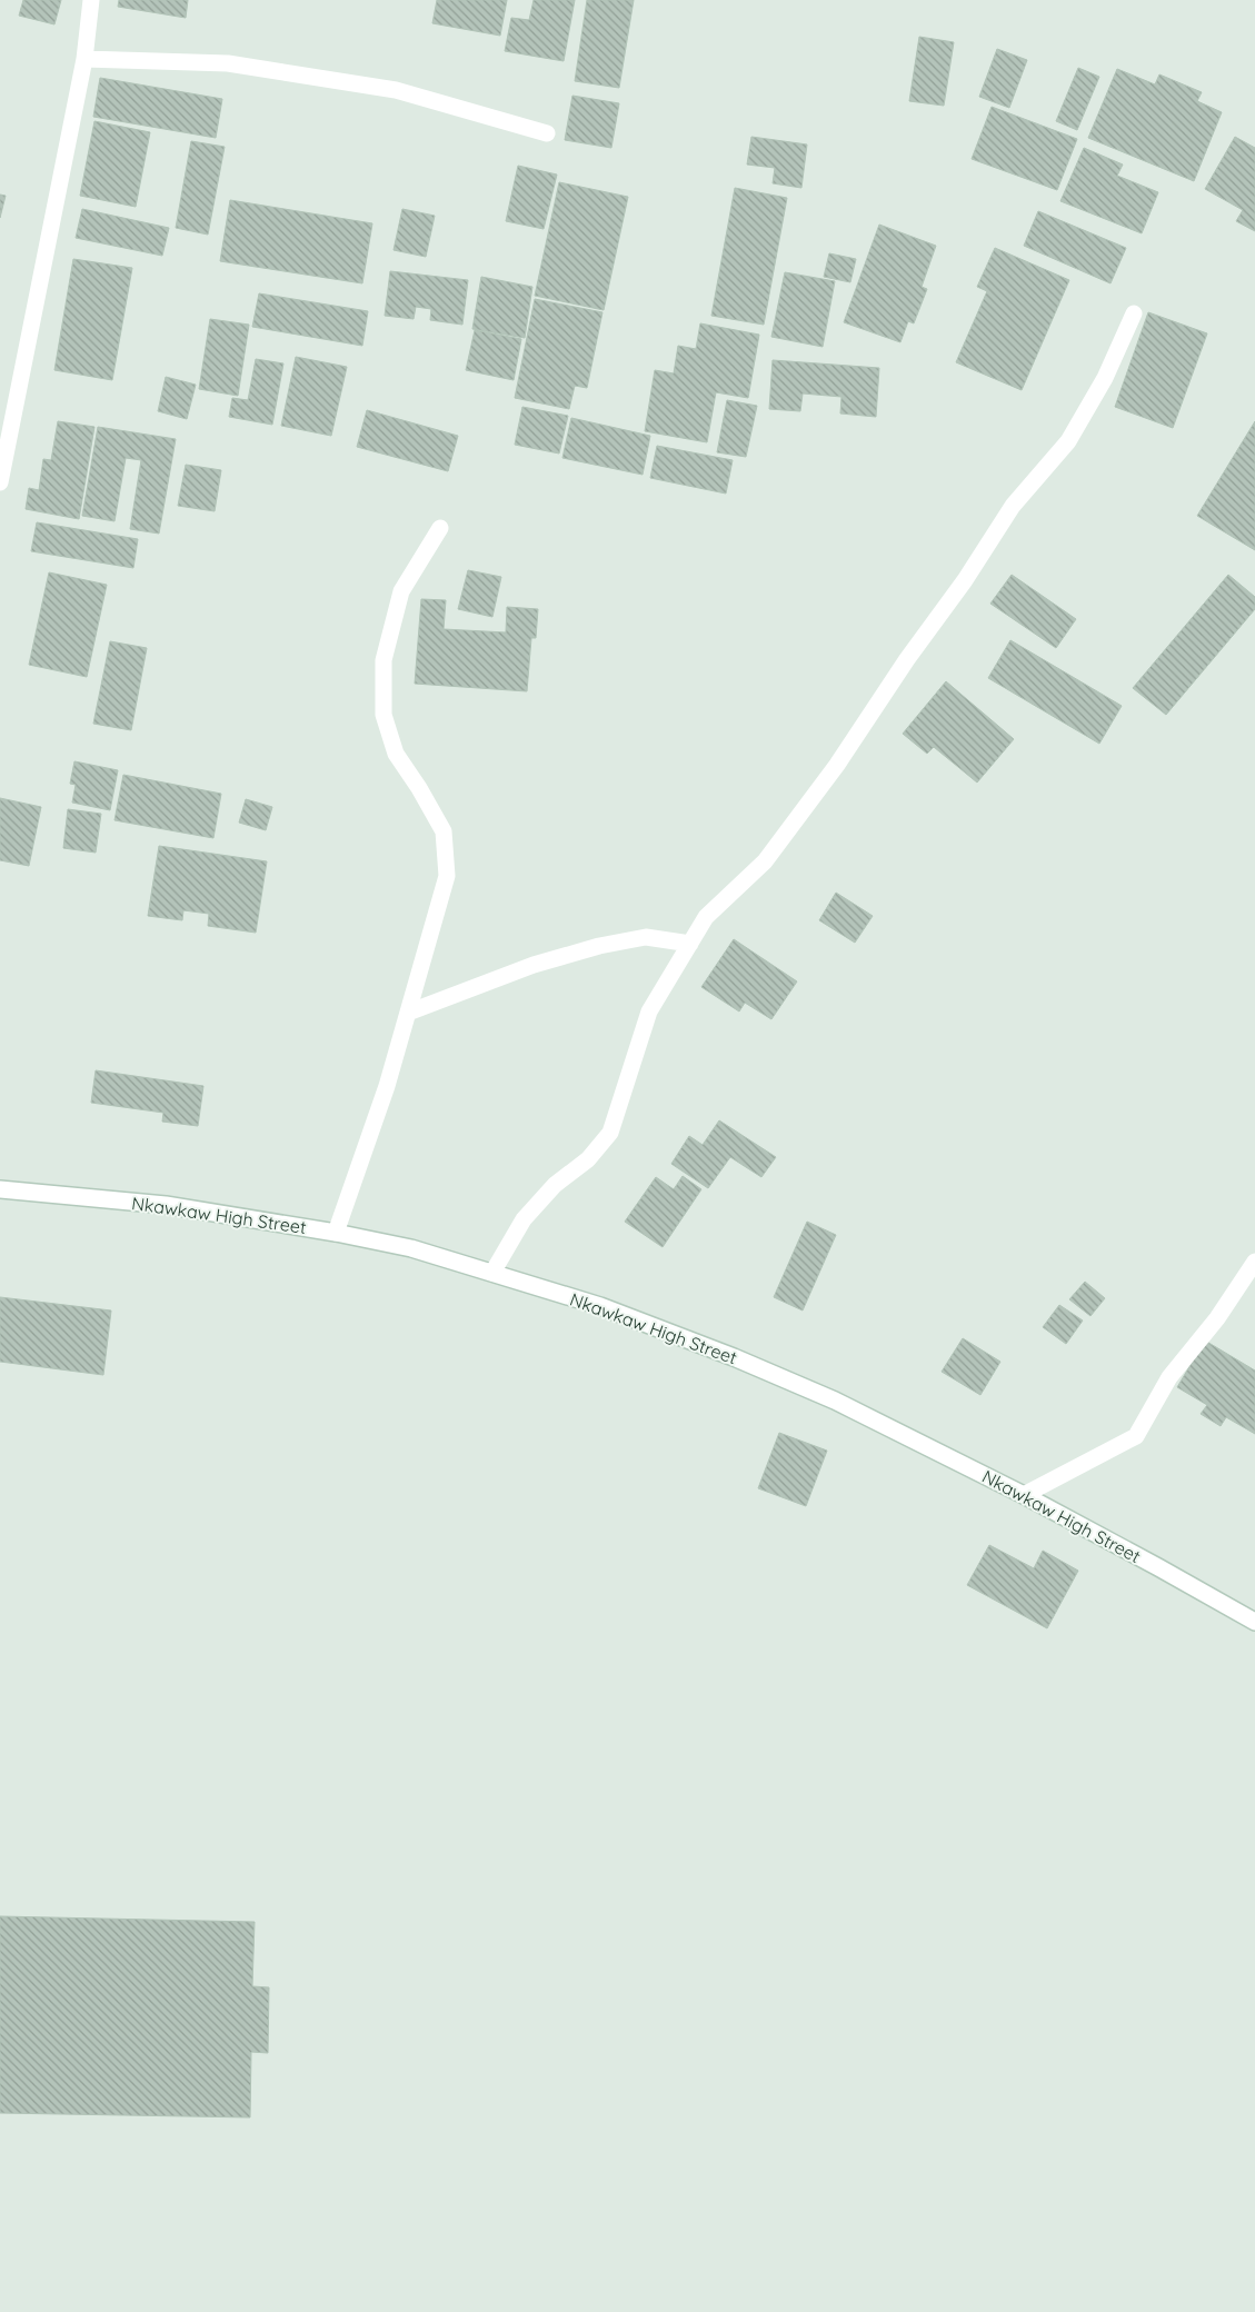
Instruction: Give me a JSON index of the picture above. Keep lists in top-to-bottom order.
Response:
{
  "streets": {
    "street": ["Nkawkaw High Street"]
  }
}
